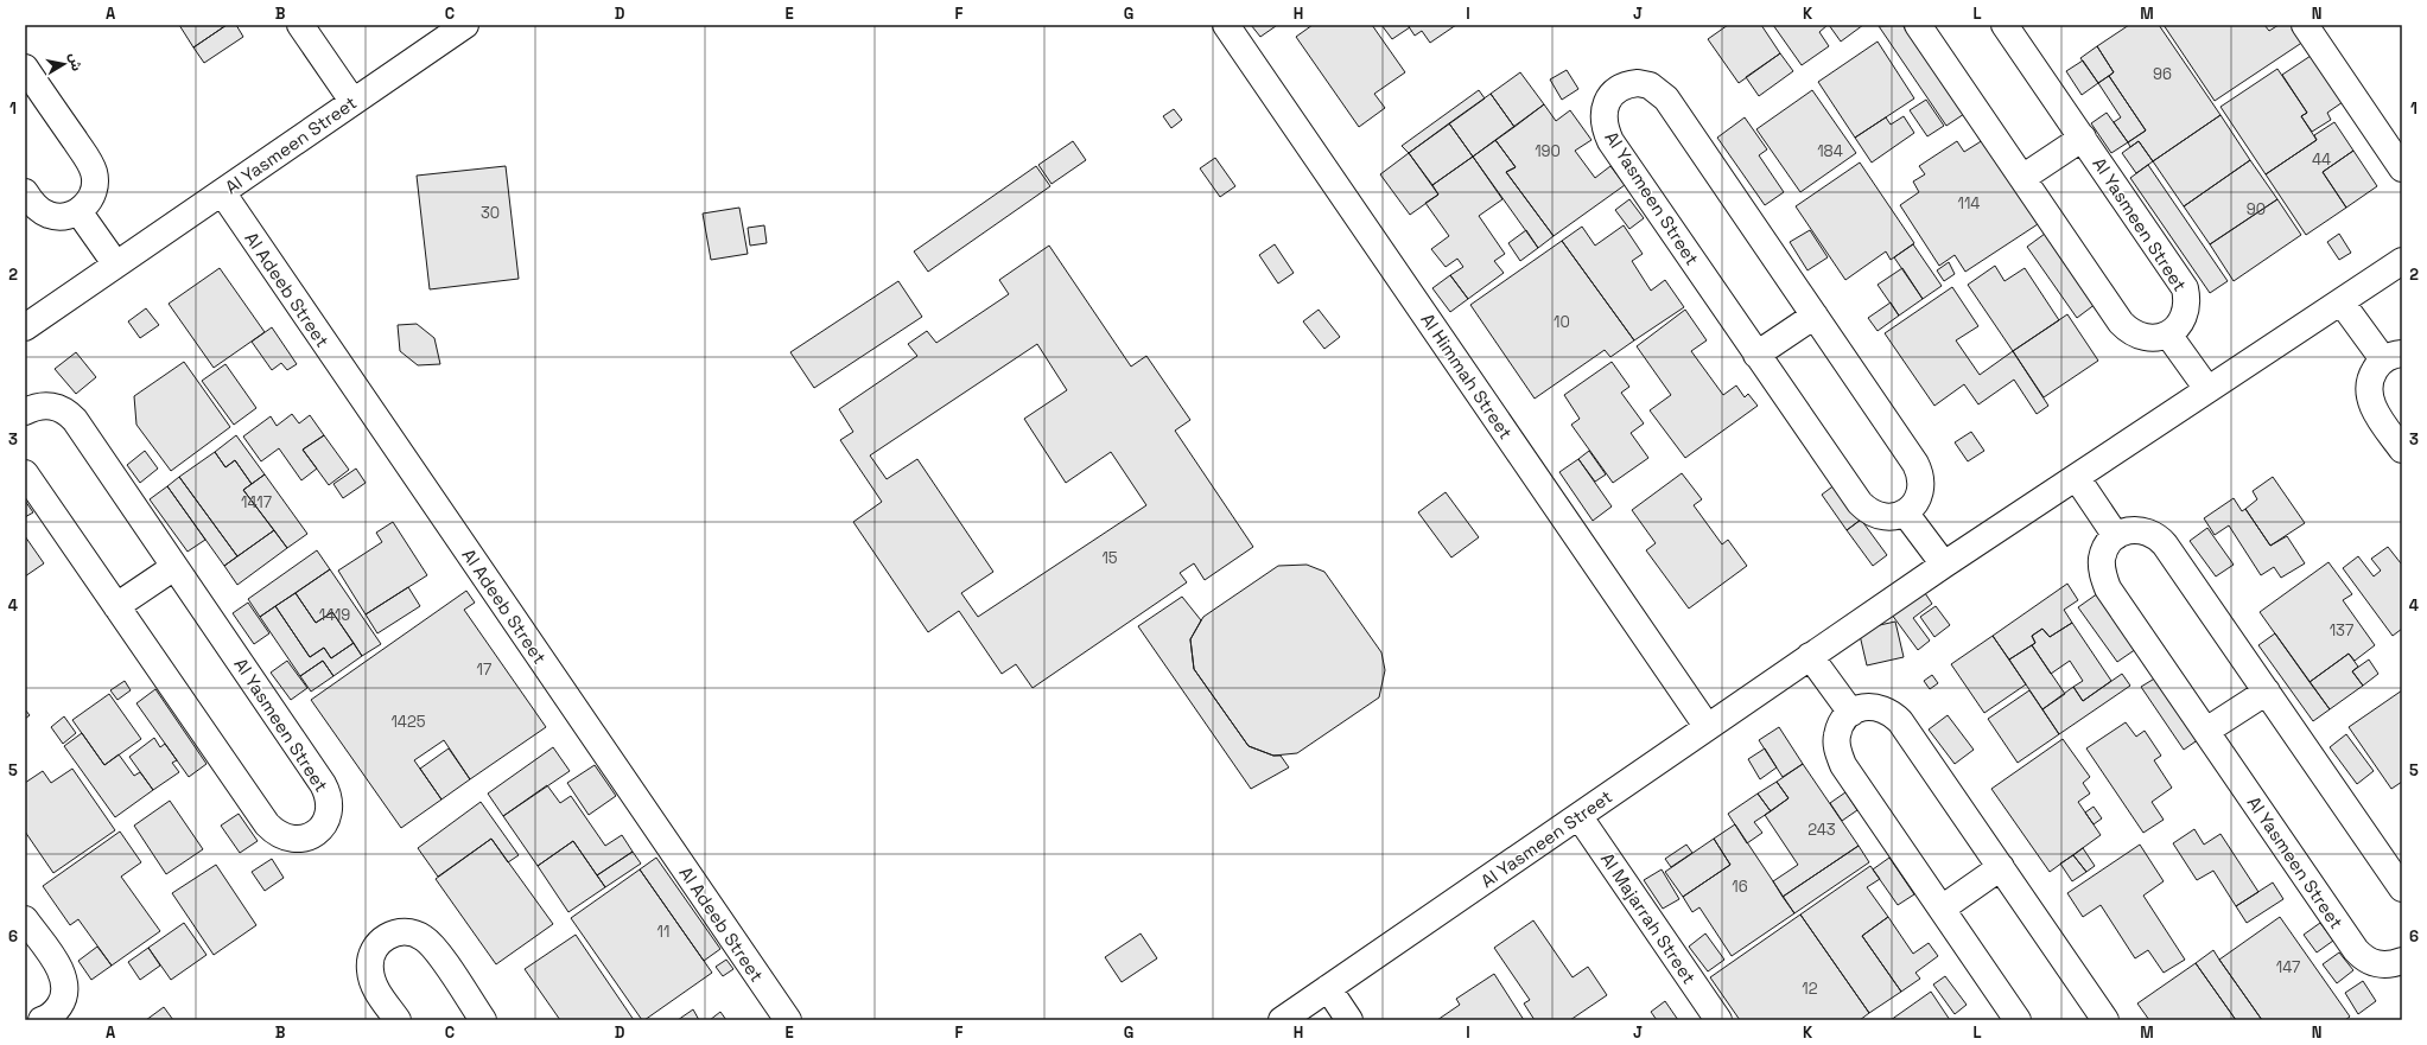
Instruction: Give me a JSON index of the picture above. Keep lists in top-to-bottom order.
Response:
{
  "streets": {
    "street": [
      "Al Yasmeen Street",
      "Al Adeeb Street",
      "Al Himmah Street",
      "Al Majarrah Street"
    ]
  },
  "crossings": [
    ["Al Yasmeen Street", "Al Adeeb Street"],
    ["Al Yasmeen Street", "Al Himmah Street"],
    ["Al Yasmeen Street", "Al Majarrah Street"]
  ],
  "house_numbers": [
    "96",
    "190",
    "184",
    "44",
    "114",
    "90",
    "30",
    "10",
    "1417",
    "15",
    "1419",
    "137",
    "17",
    "1425",
    "243",
    "16",
    "11",
    "147",
    "12"
  ],
  "north": "right",
  "grid": {
    "columns": [
      "A",
      "B",
      "C",
      "D",
      "E",
      "F",
      "G",
      "H",
      "I",
      "J",
      "K",
      "L",
      "M",
      "N"
    ],
    "rows": [
      "1",
      "2",
      "3",
      "4",
      "5",
      "6"
    ]
  }
}
